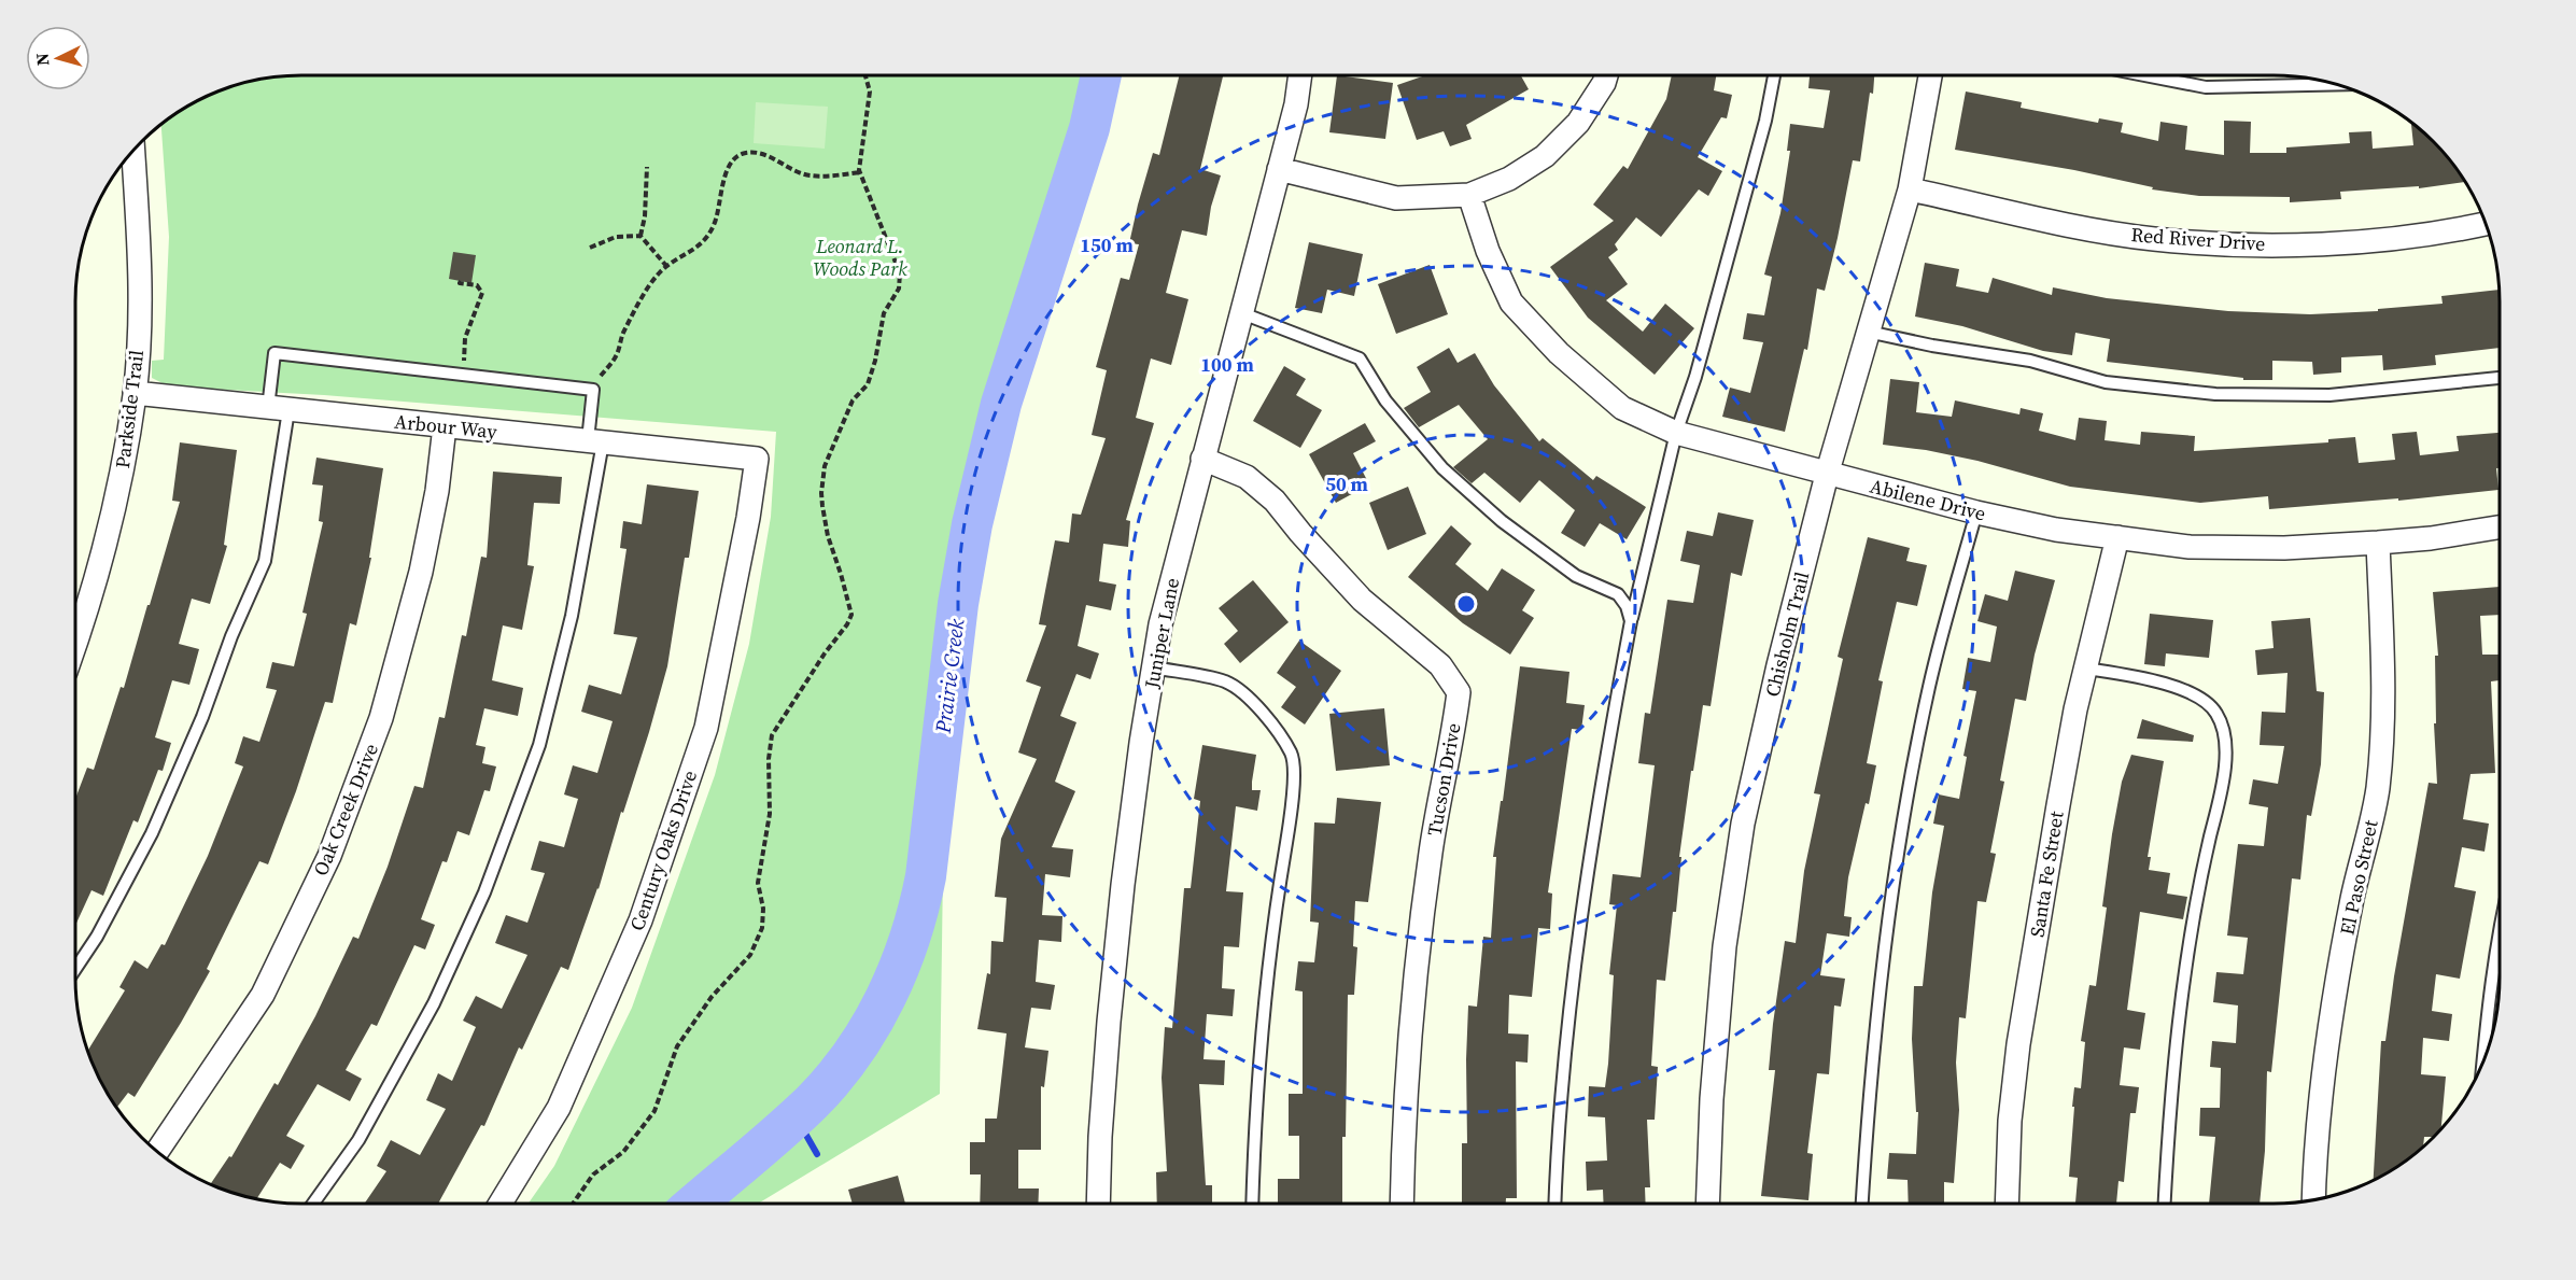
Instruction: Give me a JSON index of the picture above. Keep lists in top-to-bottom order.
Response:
{
  "streets": {
    "street": [
      "Red River Drive",
      "Parkside Trail",
      "Arbour Way",
      "Abilene Drive",
      "Juniper Lane",
      "Chisholm Trail",
      "Tucson Drive",
      "Oak Creek Drive",
      "Century Oaks Drive",
      "Santa Fe Street",
      "El Paso Street"
    ]
  },
  "crossings": [
    ["Red River Drive", "Chisholm Trail"],
    ["Parkside Trail", "Arbour Way"],
    ["Arbour Way", "Oak Creek Drive"],
    ["Arbour Way", "Century Oaks Drive"],
    ["Abilene Drive", "Chisholm Trail"],
    ["Abilene Drive", "Santa Fe Street"],
    ["Abilene Drive", "El Paso Street"],
    ["Juniper Lane", "Tucson Drive"]
  ],
  "water": ["Prairie Creek"],
  "parks": ["Leonard L. Woods Park"],
  "north": "left",
  "rings": ["150 m", "100 m", "50 m"]
}
